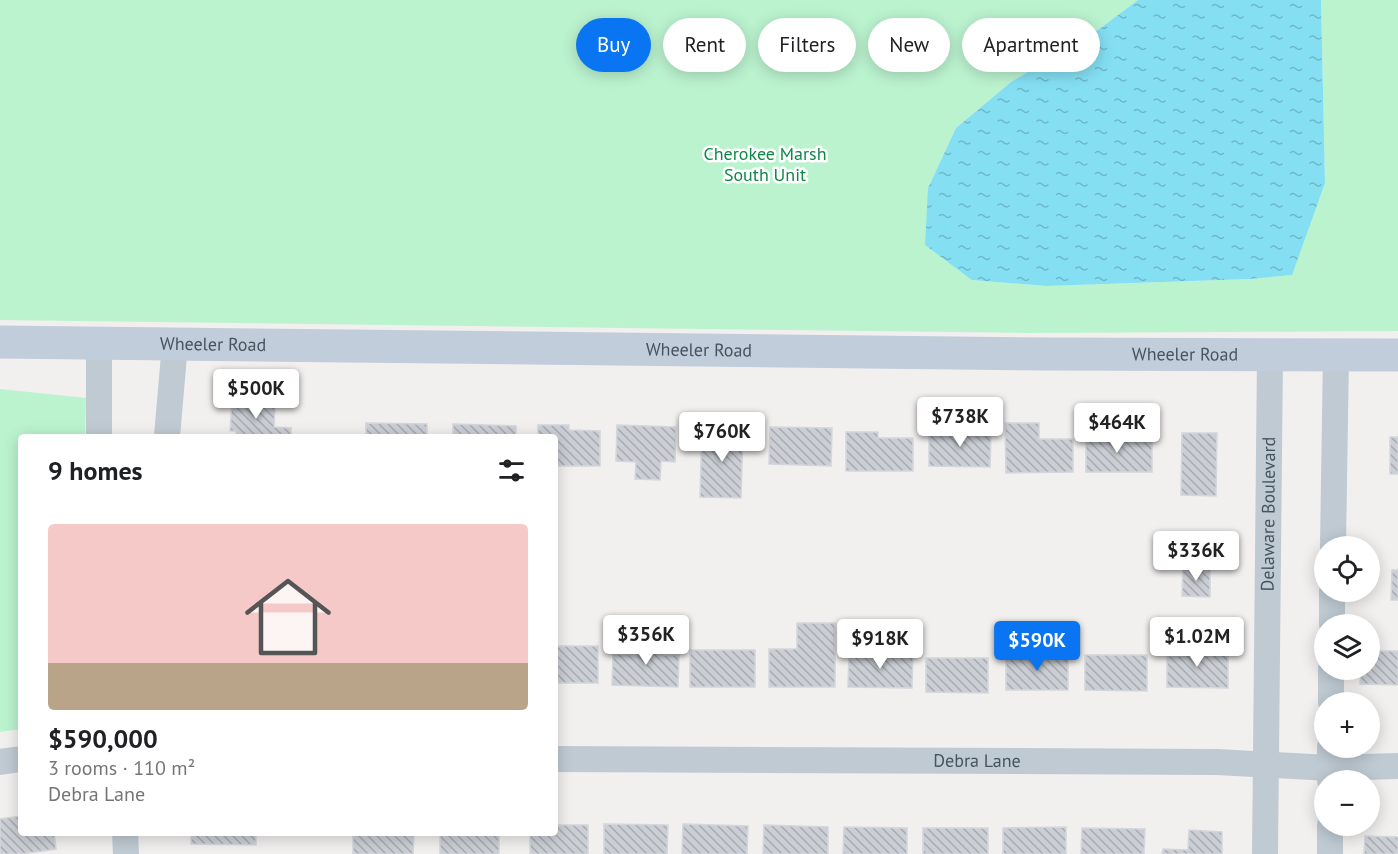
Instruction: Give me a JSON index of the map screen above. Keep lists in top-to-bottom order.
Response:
{
  "streets": {
    "street": ["Wheeler Road", "Delaware Boulevard", "Debra Lane"]
  },
  "crossings": [
    ["Wheeler Road", "Delaware Boulevard"],
    ["Delaware Boulevard", "Debra Lane"]
  ],
  "parks": ["Cherokee Marsh South Unit"],
  "page": {
    "chip": [
      "Buy",
      "Rent",
      "Filters",
      "New",
      "Apartment"
    ],
    "price": [
      "$500K",
      "$738K",
      "$464K",
      "$760K",
      "$336K",
      "$356K",
      "$1.02M",
      "$918K",
      "$590K"
    ],
    "heading": "9 homes",
    "list": [
      {
        "name": "$590,000",
        "note": "3 rooms · 110 m² · Debra Lane"
      }
    ],
    "map_buttons": ["+", "−"]
  }
}
